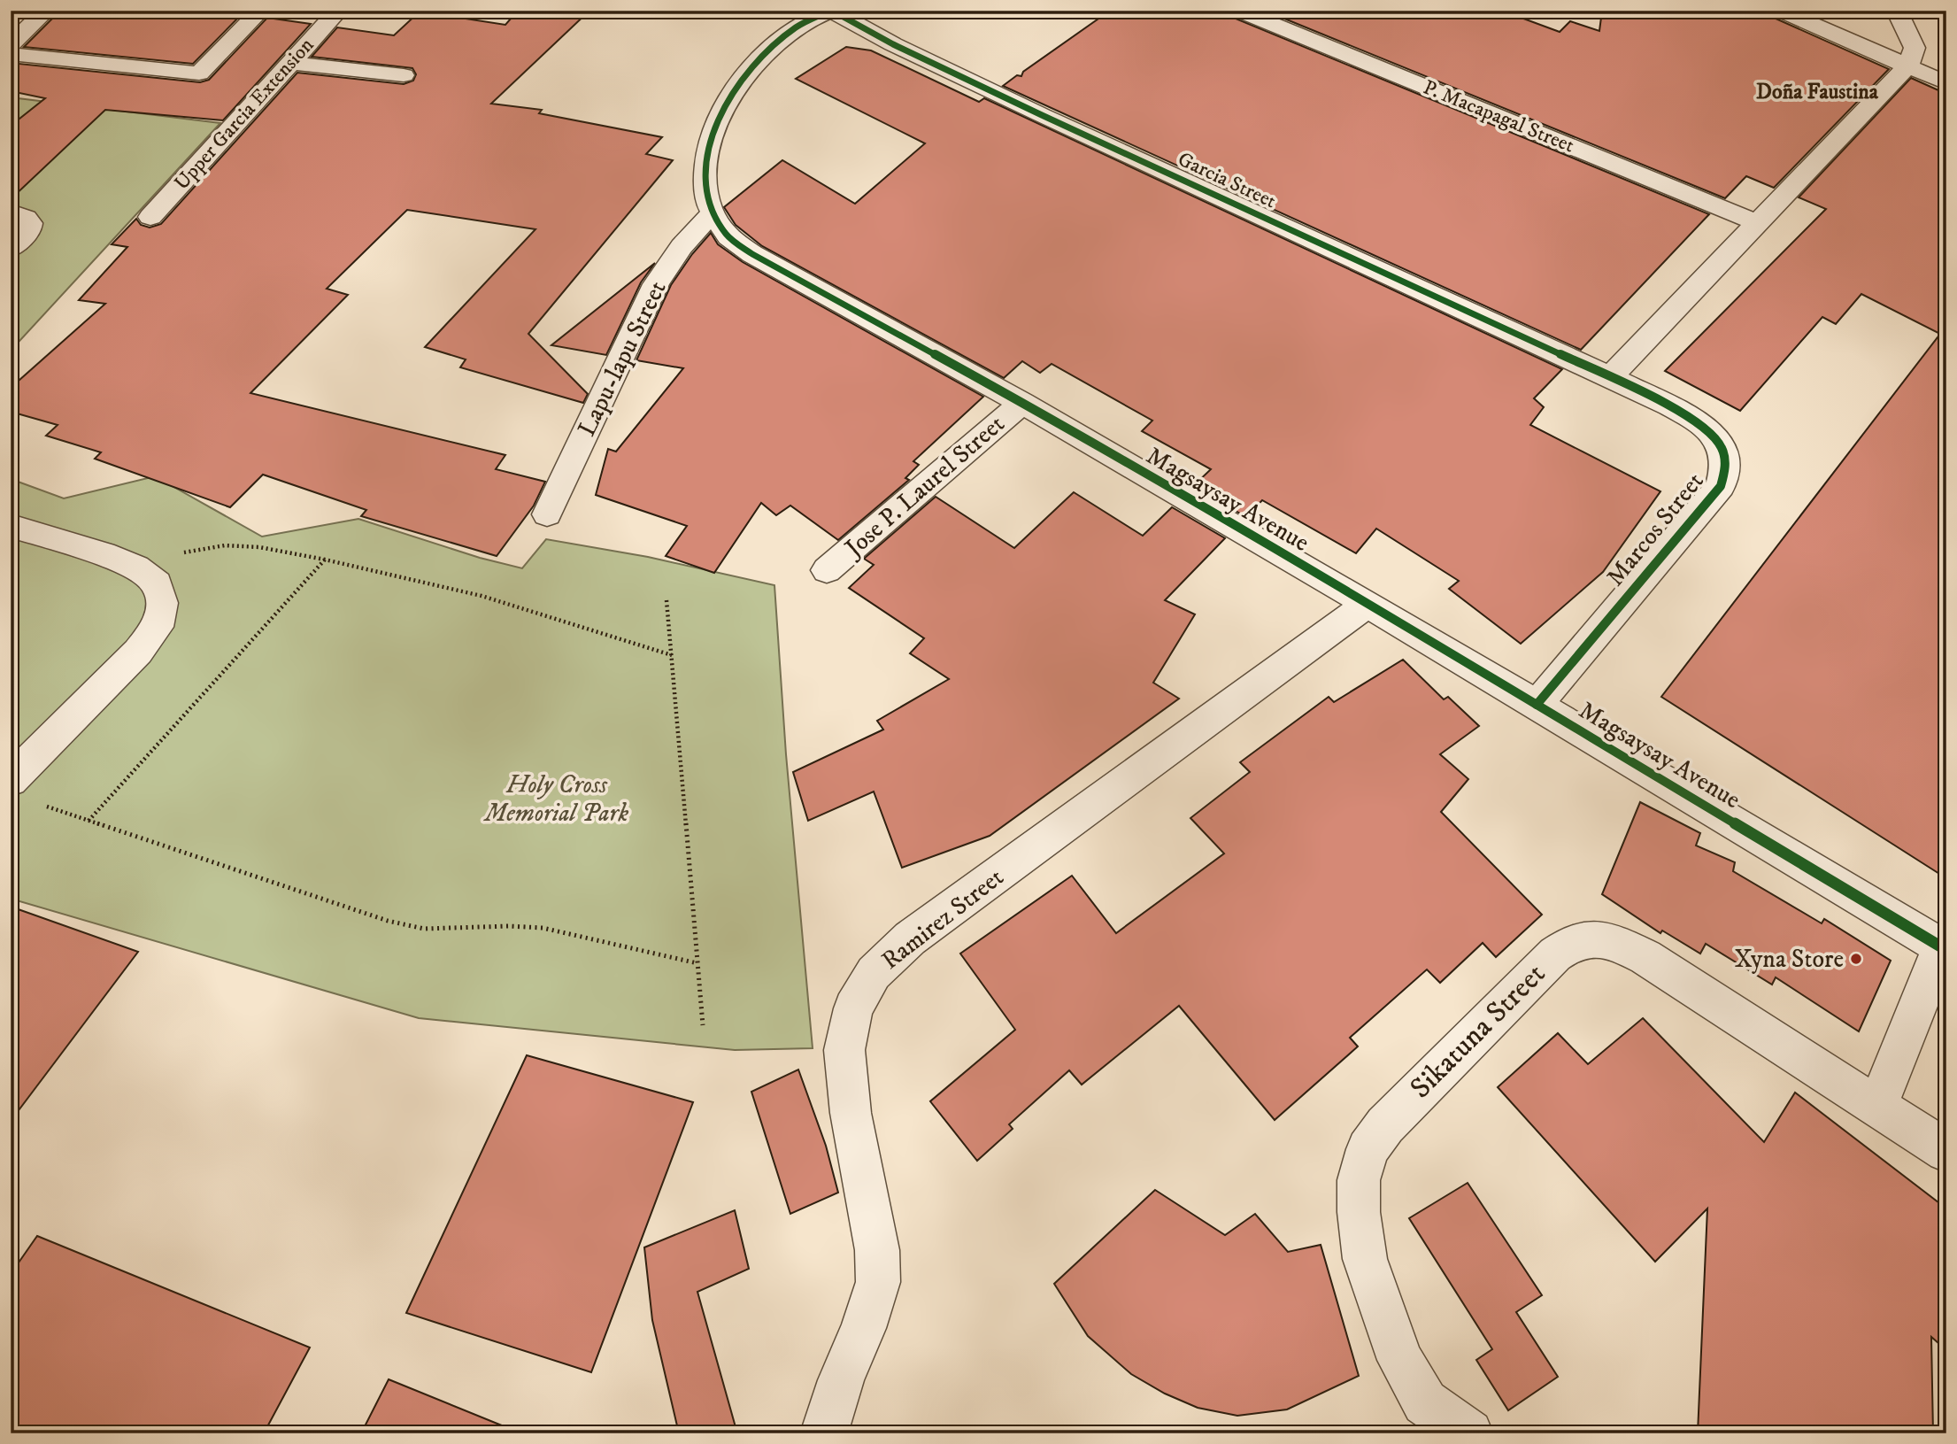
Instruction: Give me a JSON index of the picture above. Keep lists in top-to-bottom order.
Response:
{
  "streets": {
    "street": [
      "Upper Garcia Extension",
      "P. Macapagal Street",
      "Garcia Street",
      "Lapu-lapu Street",
      "Jose P. Laurel Street",
      "Magsaysay Avenue",
      "Marcos Street",
      "Ramirez Street",
      "Sikatuna Street"
    ]
  },
  "crossings": [
    ["Garcia Street", "Magsaysay Avenue"],
    ["Garcia Street", "Marcos Street"],
    ["Lapu-lapu Street", "Magsaysay Avenue"],
    ["Jose P. Laurel Street", "Magsaysay Avenue"],
    ["Magsaysay Avenue", "Marcos Street"],
    ["Magsaysay Avenue", "Ramirez Street"]
  ],
  "districts": ["Doña Faustina"],
  "parks": ["Holy Cross Memorial Park"],
  "places": ["Xyna Store"]
}
